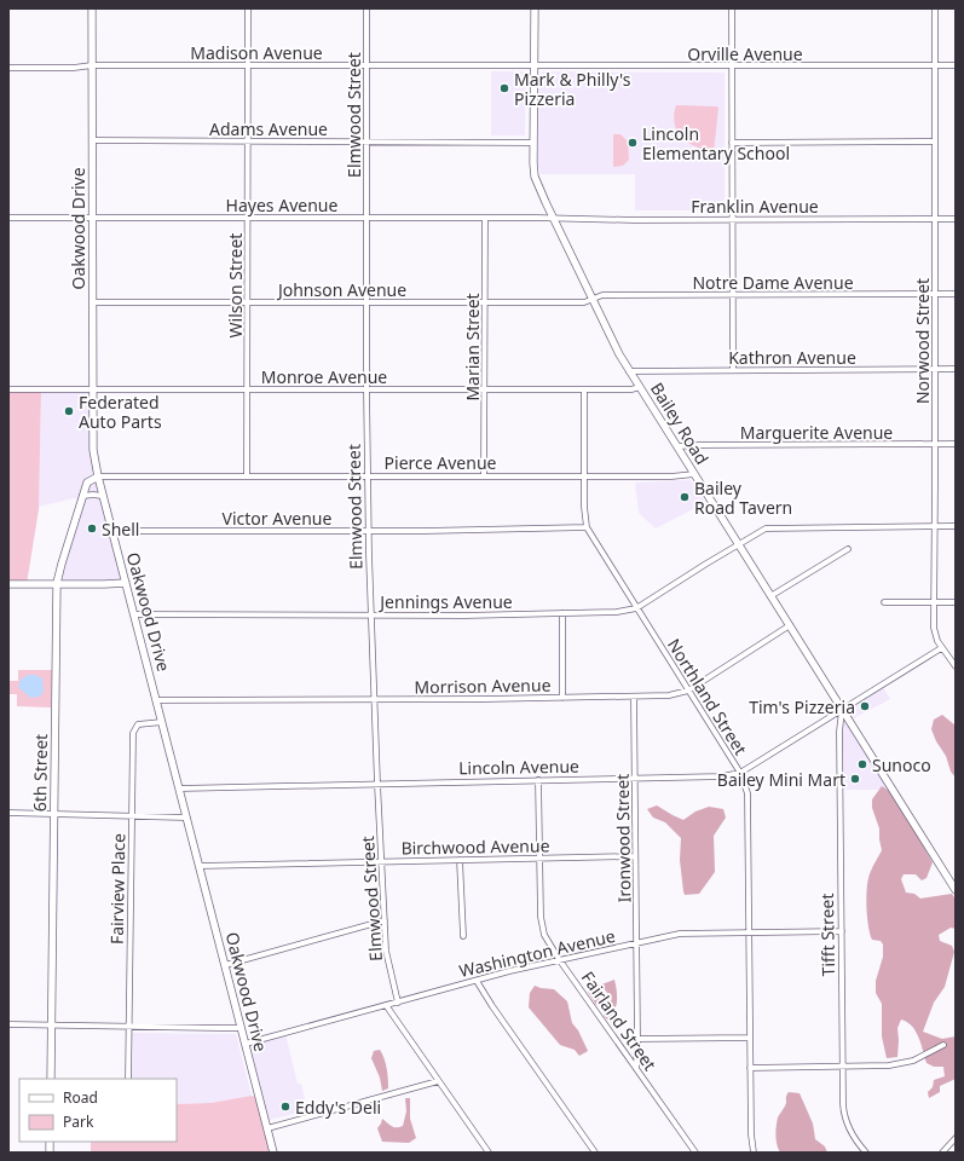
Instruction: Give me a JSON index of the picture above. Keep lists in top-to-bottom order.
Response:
{
  "streets": {
    "street": [
      "Madison Avenue",
      "Orville Avenue",
      "Elmwood Street",
      "Adams Avenue",
      "Hayes Avenue",
      "Franklin Avenue",
      "Oakwood Drive",
      "Notre Dame Avenue",
      "Wilson Street",
      "Johnson Avenue",
      "Norwood Street",
      "Marian Street",
      "Kathron Avenue",
      "Monroe Avenue",
      "Bailey Road",
      "Marguerite Avenue",
      "Pierce Avenue",
      "Victor Avenue",
      "Jennings Avenue",
      "Morrison Avenue",
      "Northland Street",
      "Lincoln Avenue",
      "6th Street",
      "Ironwood Street",
      "Birchwood Avenue",
      "Fairview Place",
      "Tifft Street",
      "Washington Avenue",
      "Fairland Street"
    ]
  },
  "crossings": [
    ["Madison Avenue", "Orville Avenue"],
    ["Madison Avenue", "Elmwood Street"],
    ["Madison Avenue", "Oakwood Drive"],
    ["Madison Avenue", "Wilson Street"],
    ["Madison Avenue", "Bailey Road"],
    ["Orville Avenue", "Norwood Street"],
    ["Orville Avenue", "Bailey Road"],
    ["Elmwood Street", "Adams Avenue"],
    ["Elmwood Street", "Hayes Avenue"],
    ["Elmwood Street", "Johnson Avenue"],
    ["Elmwood Street", "Monroe Avenue"],
    ["Elmwood Street", "Pierce Avenue"],
    ["Elmwood Street", "Victor Avenue"],
    ["Elmwood Street", "Jennings Avenue"],
    ["Elmwood Street", "Morrison Avenue"],
    ["Elmwood Street", "Lincoln Avenue"],
    ["Elmwood Street", "Birchwood Avenue"],
    ["Elmwood Street", "Washington Avenue"],
    ["Adams Avenue", "Oakwood Drive"],
    ["Adams Avenue", "Wilson Street"],
    ["Adams Avenue", "Bailey Road"],
    ["Hayes Avenue", "Franklin Avenue"],
    ["Hayes Avenue", "Oakwood Drive"],
    ["Hayes Avenue", "Wilson Street"],
    ["Hayes Avenue", "Marian Street"],
    ["Hayes Avenue", "Bailey Road"],
    ["Franklin Avenue", "Norwood Street"],
    ["Franklin Avenue", "Bailey Road"],
    ["Oakwood Drive", "Johnson Avenue"],
    ["Oakwood Drive", "Monroe Avenue"],
    ["Oakwood Drive", "Pierce Avenue"],
    ["Oakwood Drive", "Victor Avenue"],
    ["Oakwood Drive", "Jennings Avenue"],
    ["Oakwood Drive", "Morrison Avenue"],
    ["Oakwood Drive", "Lincoln Avenue"],
    ["Oakwood Drive", "6th Street"],
    ["Oakwood Drive", "Birchwood Avenue"],
    ["Oakwood Drive", "Fairview Place"],
    ["Oakwood Drive", "Washington Avenue"],
    ["Notre Dame Avenue", "Johnson Avenue"],
    ["Notre Dame Avenue", "Norwood Street"],
    ["Notre Dame Avenue", "Bailey Road"],
    ["Wilson Street", "Johnson Avenue"],
    ["Wilson Street", "Monroe Avenue"],
    ["Wilson Street", "Pierce Avenue"],
    ["Johnson Avenue", "Marian Street"],
    ["Johnson Avenue", "Bailey Road"],
    ["Norwood Street", "Kathron Avenue"],
    ["Norwood Street", "Marguerite Avenue"],
    ["Norwood Street", "Jennings Avenue"],
    ["Norwood Street", "Lincoln Avenue"],
    ["Marian Street", "Monroe Avenue"],
    ["Marian Street", "Pierce Avenue"],
    ["Kathron Avenue", "Bailey Road"],
    ["Monroe Avenue", "Bailey Road"],
    ["Monroe Avenue", "Northland Street"],
    ["Bailey Road", "Marguerite Avenue"],
    ["Bailey Road", "Pierce Avenue"],
    ["Bailey Road", "Jennings Avenue"],
    ["Bailey Road", "Morrison Avenue"],
    ["Bailey Road", "Lincoln Avenue"],
    ["Bailey Road", "Tifft Street"],
    ["Pierce Avenue", "Northland Street"],
    ["Pierce Avenue", "6th Street"],
    ["Victor Avenue", "Northland Street"],
    ["Jennings Avenue", "Northland Street"],
    ["Morrison Avenue", "Northland Street"],
    ["Morrison Avenue", "Ironwood Street"],
    ["Northland Street", "Lincoln Avenue"],
    ["Northland Street", "Washington Avenue"],
    ["Lincoln Avenue", "Ironwood Street"],
    ["Lincoln Avenue", "Tifft Street"],
    ["Lincoln Avenue", "Fairland Street"],
    ["Ironwood Street", "Birchwood Avenue"],
    ["Ironwood Street", "Washington Avenue"],
    ["Ironwood Street", "Fairland Street"],
    ["Birchwood Avenue", "Fairland Street"],
    ["Tifft Street", "Washington Avenue"],
    ["Washington Avenue", "Fairland Street"]
  ],
  "places": [
    "Mark & Philly's Pizzeria",
    "Lincoln Elementary School",
    "Federated Auto Parts",
    "Bailey Road Tavern",
    "Shell",
    "Tim's Pizzeria",
    "Sunoco",
    "Bailey Mini Mart",
    "Eddy's Deli"
  ],
  "legend": ["Road", "Park"]
}
